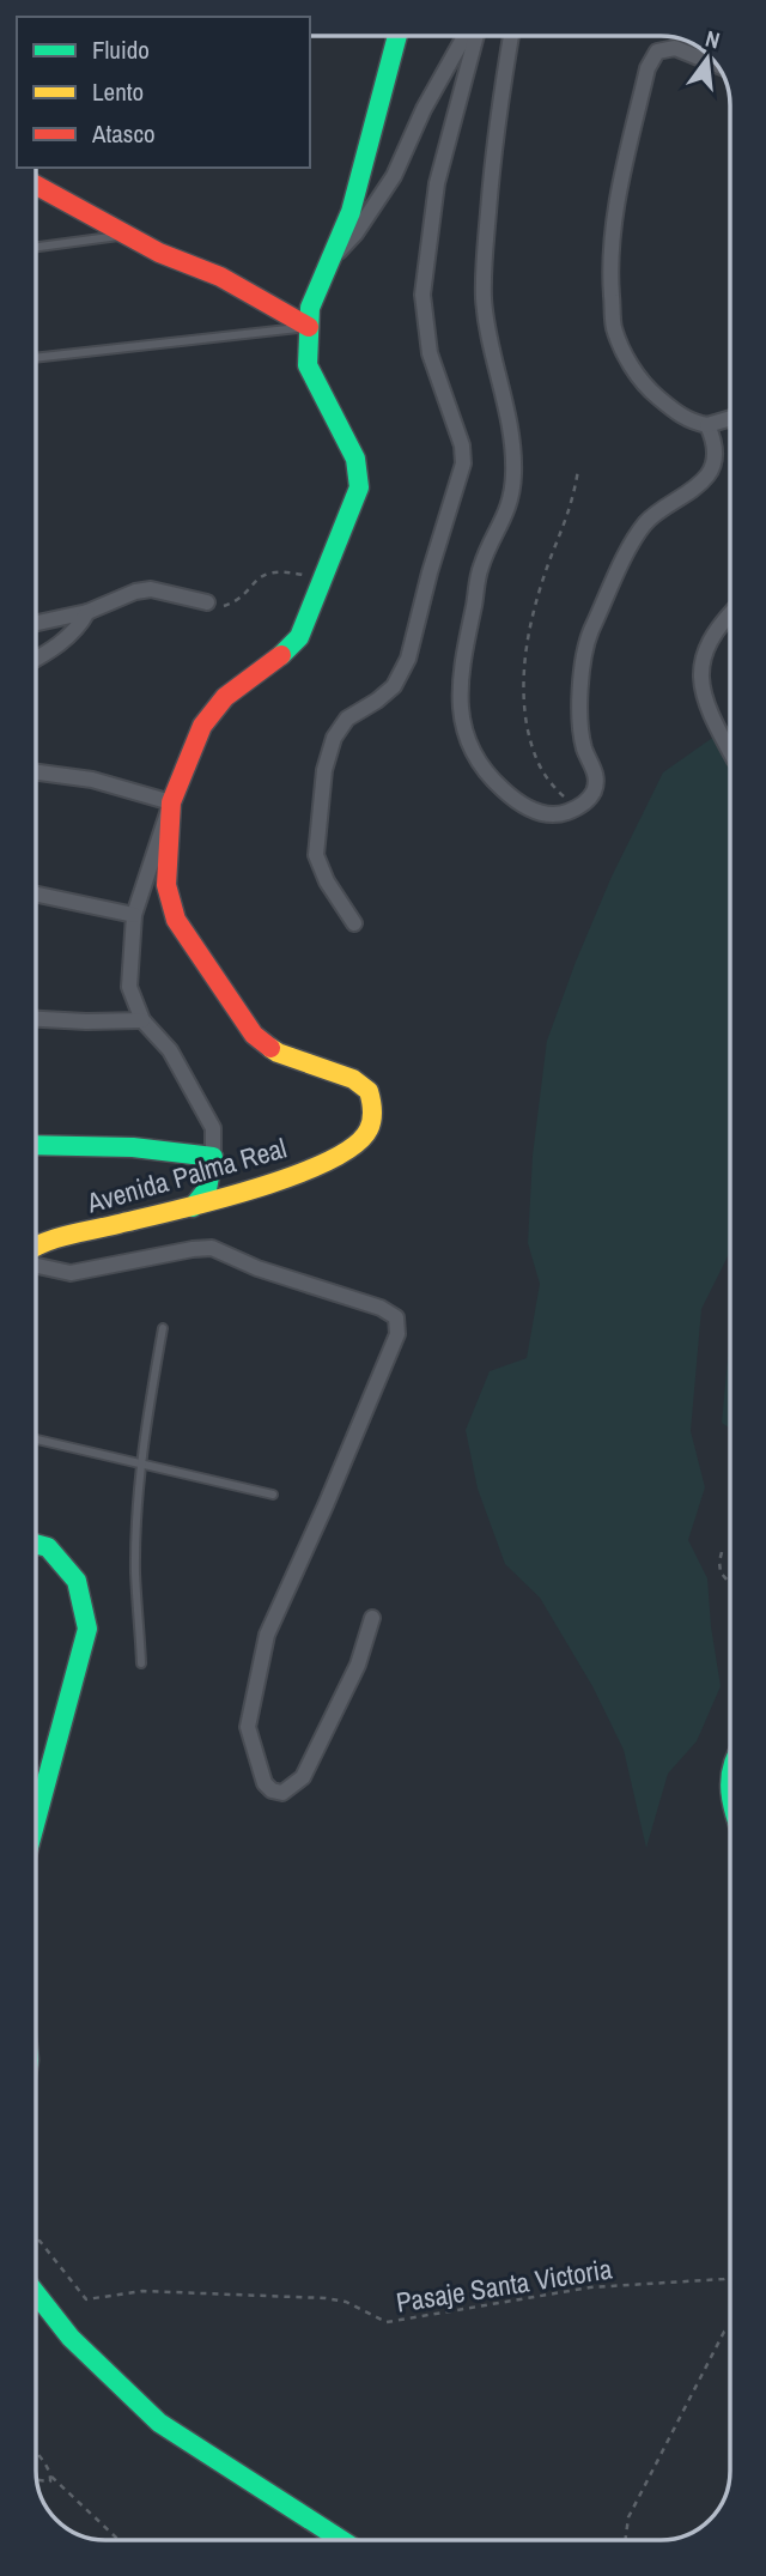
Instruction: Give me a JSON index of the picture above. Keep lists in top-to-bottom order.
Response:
{
  "streets": {
    "main road": ["Avenida Palma Real"],
    "path": ["Pasaje Santa Victoria"]
  },
  "legend": ["Fluido", "Lento", "Atasco"],
  "north": "top"
}
